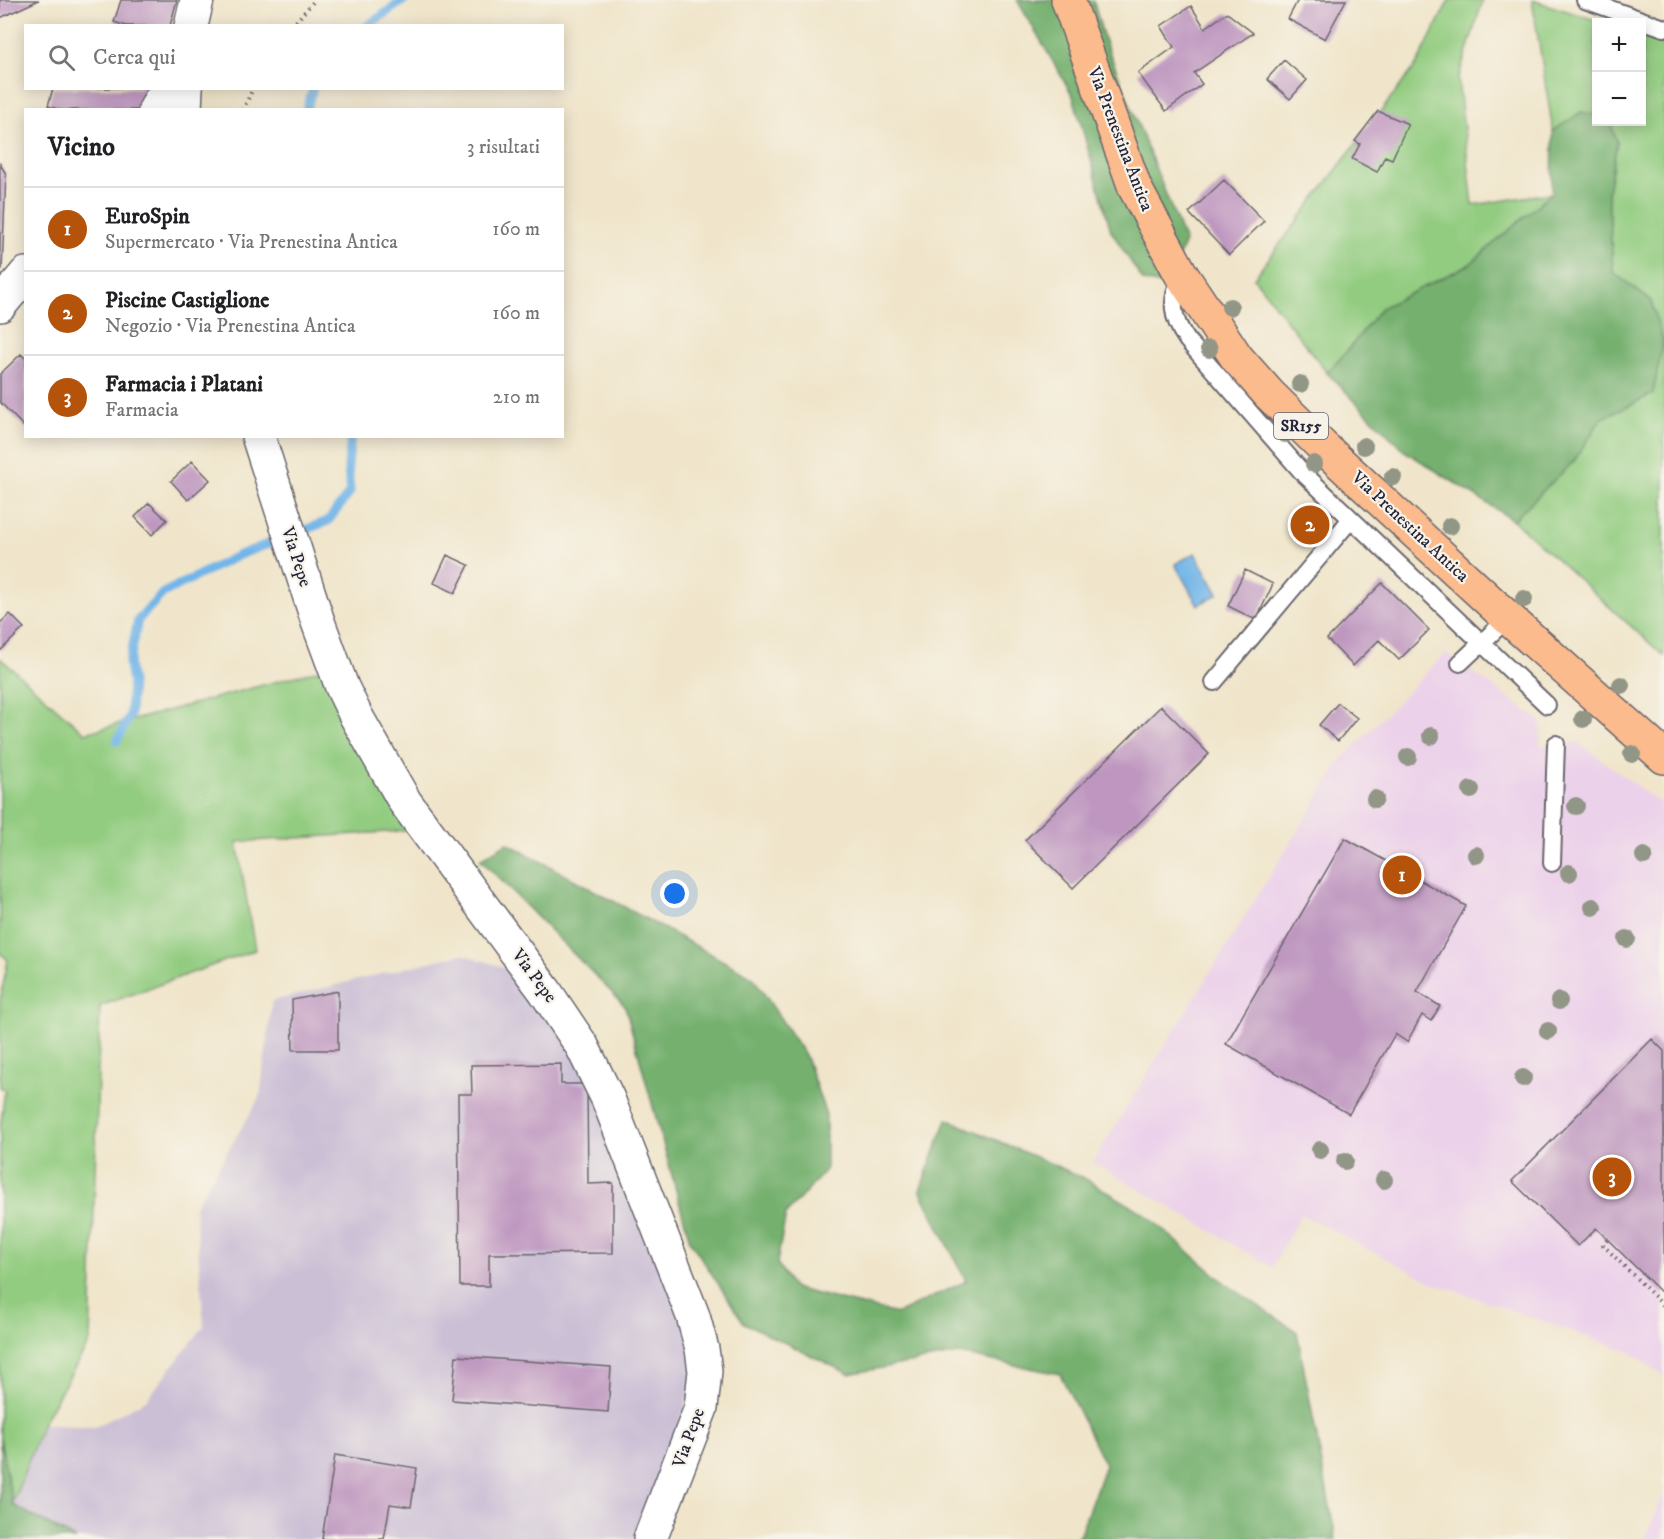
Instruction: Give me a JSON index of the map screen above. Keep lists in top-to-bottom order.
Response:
{
  "streets": {
    "main road": ["Via Prenestina Antica", "SR155"],
    "street": ["Via Pepe"]
  },
  "page": {
    "map_buttons": ["+", "−"],
    "search": "Cerca qui",
    "heading": ["Vicino", "3 risultati"],
    "list": [
      {
        "mark": "1",
        "name": "EuroSpin",
        "note": "Supermercato · Via Prenestina Antica",
        "value": "160 m"
      },
      {
        "mark": "2",
        "name": "Piscine Castiglione",
        "note": "Negozio · Via Prenestina Antica",
        "value": "160 m"
      },
      {
        "mark": "3",
        "name": "Farmacia i Platani",
        "note": "Farmacia",
        "value": "210 m"
      }
    ],
    "pins": ["2", "1", "3"]
  }
}
